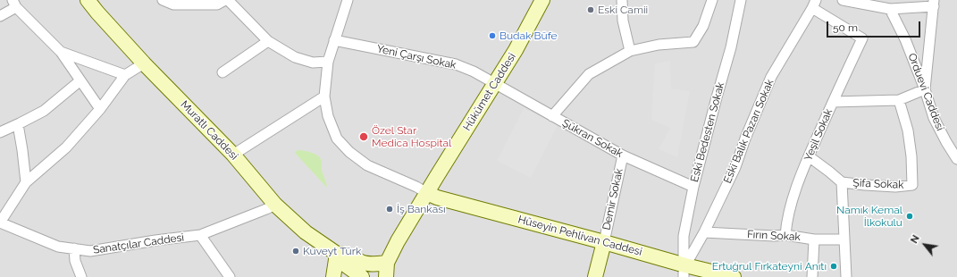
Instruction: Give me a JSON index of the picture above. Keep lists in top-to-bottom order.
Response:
{
  "streets": {
    "main road": [
      "Hükümet Caddesi",
      "Muratlı Caddesi",
      "Demir Sokak",
      "Hüseyin Pehlivan Caddesi"
    ],
    "street": [
      "Yeni Çarşı Sokak",
      "Orduevi Caddesi",
      "Eski Balık Pazarı Sokak",
      "Eski Bedesten Sokak",
      "Yeşil Sokak",
      "Şükran Sokak",
      "Şifa Sokak",
      "Fırın Sokak",
      "Sanatçılar Caddesi"
    ]
  },
  "crossings": [
    ["Yeni Çarşı Sokak", "Hükümet Caddesi"],
    ["Yeni Çarşı Sokak", "Şükran Sokak"],
    ["Hükümet Caddesi", "Muratlı Caddesi"],
    ["Hükümet Caddesi", "Şükran Sokak"],
    ["Hükümet Caddesi", "Hüseyin Pehlivan Caddesi"],
    ["Muratlı Caddesi", "Sanatçılar Caddesi"],
    ["Eski Balık Pazarı Sokak", "Eski Bedesten Sokak"],
    ["Eski Balık Pazarı Sokak", "Yeşil Sokak"],
    ["Eski Balık Pazarı Sokak", "Hüseyin Pehlivan Caddesi"],
    ["Eski Balık Pazarı Sokak", "Fırın Sokak"],
    ["Eski Bedesten Sokak", "Şükran Sokak"],
    ["Eski Bedesten Sokak", "Hüseyin Pehlivan Caddesi"],
    ["Yeşil Sokak", "Şifa Sokak"],
    ["Yeşil Sokak", "Fırın Sokak"],
    ["Şükran Sokak", "Demir Sokak"],
    ["Demir Sokak", "Hüseyin Pehlivan Caddesi"]
  ],
  "places": [
    "Eski Camii",
    "Budak Büfe",
    "Özel Star Medica Hospital",
    "İş Bankası",
    "Namık Kemal İlkokulu",
    "Kuveyt Türk",
    "Ertuğrul Fırkateyni Anıtı"
  ],
  "scale_bar": "50 m",
  "north": "top left"
}
